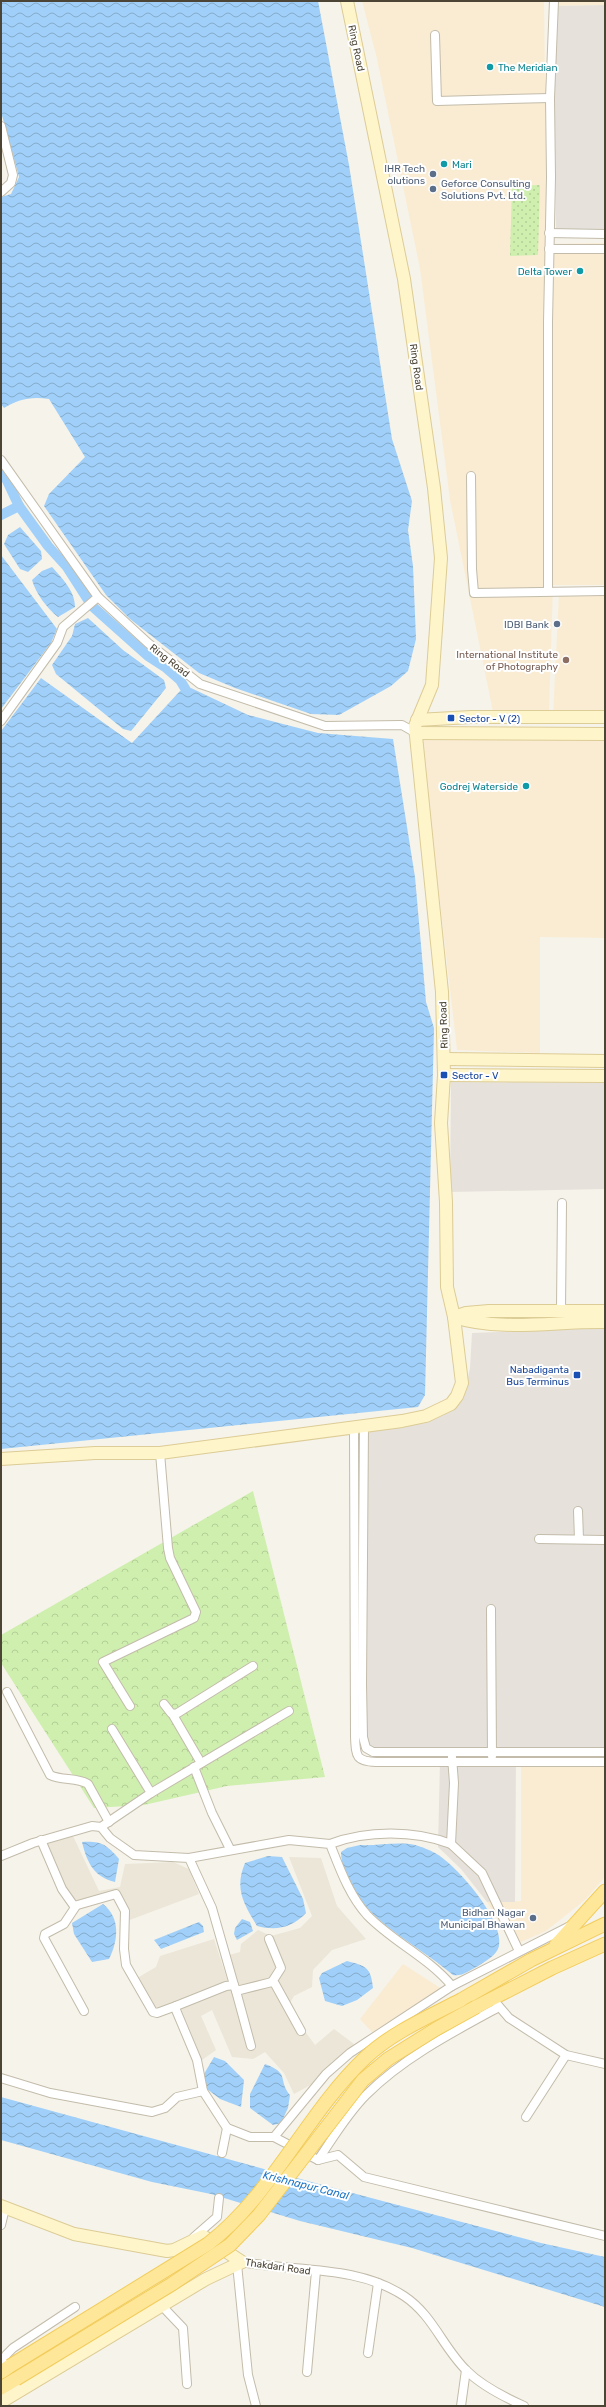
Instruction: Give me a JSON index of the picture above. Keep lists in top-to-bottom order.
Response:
{
  "streets": {
    "street": ["Ring Road", "Thakdari Road"]
  },
  "water": ["Krishnapur Canal"],
  "places": {
    "other": [
      "The Meridian",
      "Mari",
      "IHR Tech olutions",
      "Geforce Consulting Solutions Pvt. Ltd.",
      "Delta Tower",
      "IDBI Bank",
      "International Institute of Photography",
      "Godrej Waterside",
      "Bidhan Nagar Municipal Bhawan"
    ],
    "transit": ["Sector - V (2)", "Sector - V", "Nabadiganta Bus Terminus"]
  }
}
